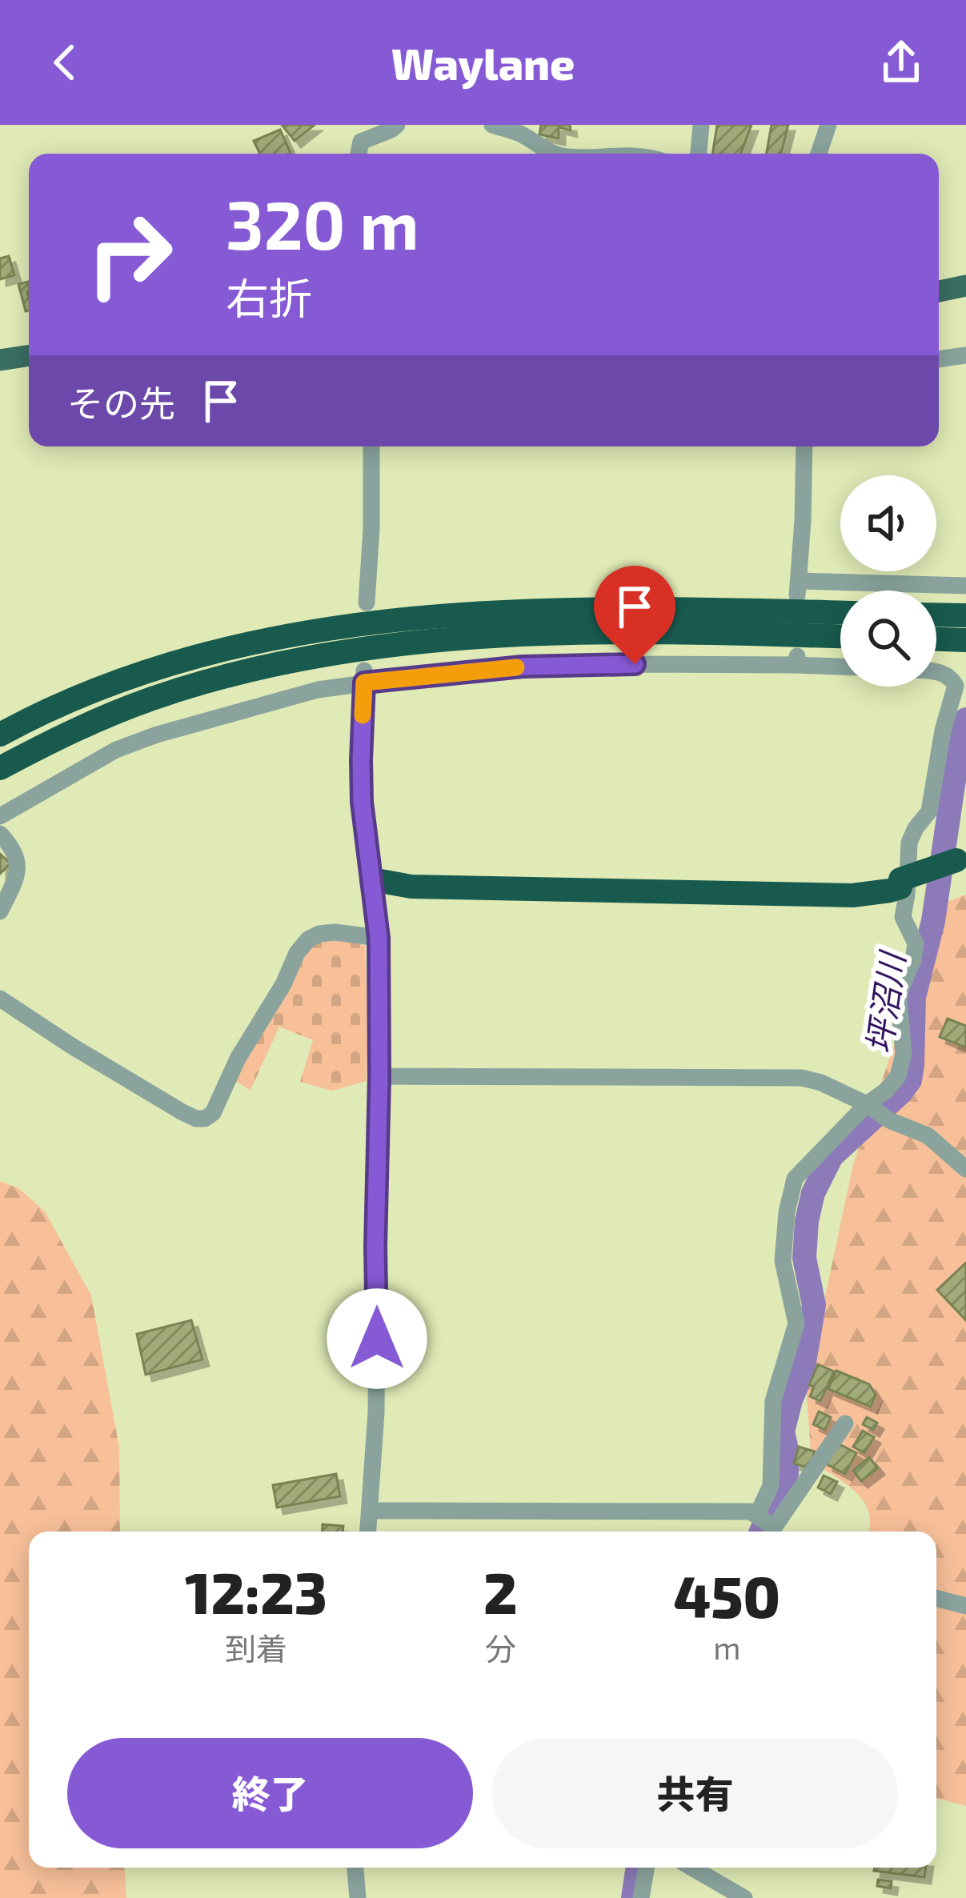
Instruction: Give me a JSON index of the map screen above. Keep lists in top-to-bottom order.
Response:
{
  "water": ["坪沼川"],
  "page": {
    "header": "Waylane",
    "turn": ["320 m", "右折"],
    "then": "その先",
    "eta": [
      "12:23",
      "到着",
      "2",
      "分",
      "450",
      "m"
    ],
    "buttons": ["終了", "共有"]
  }
}
